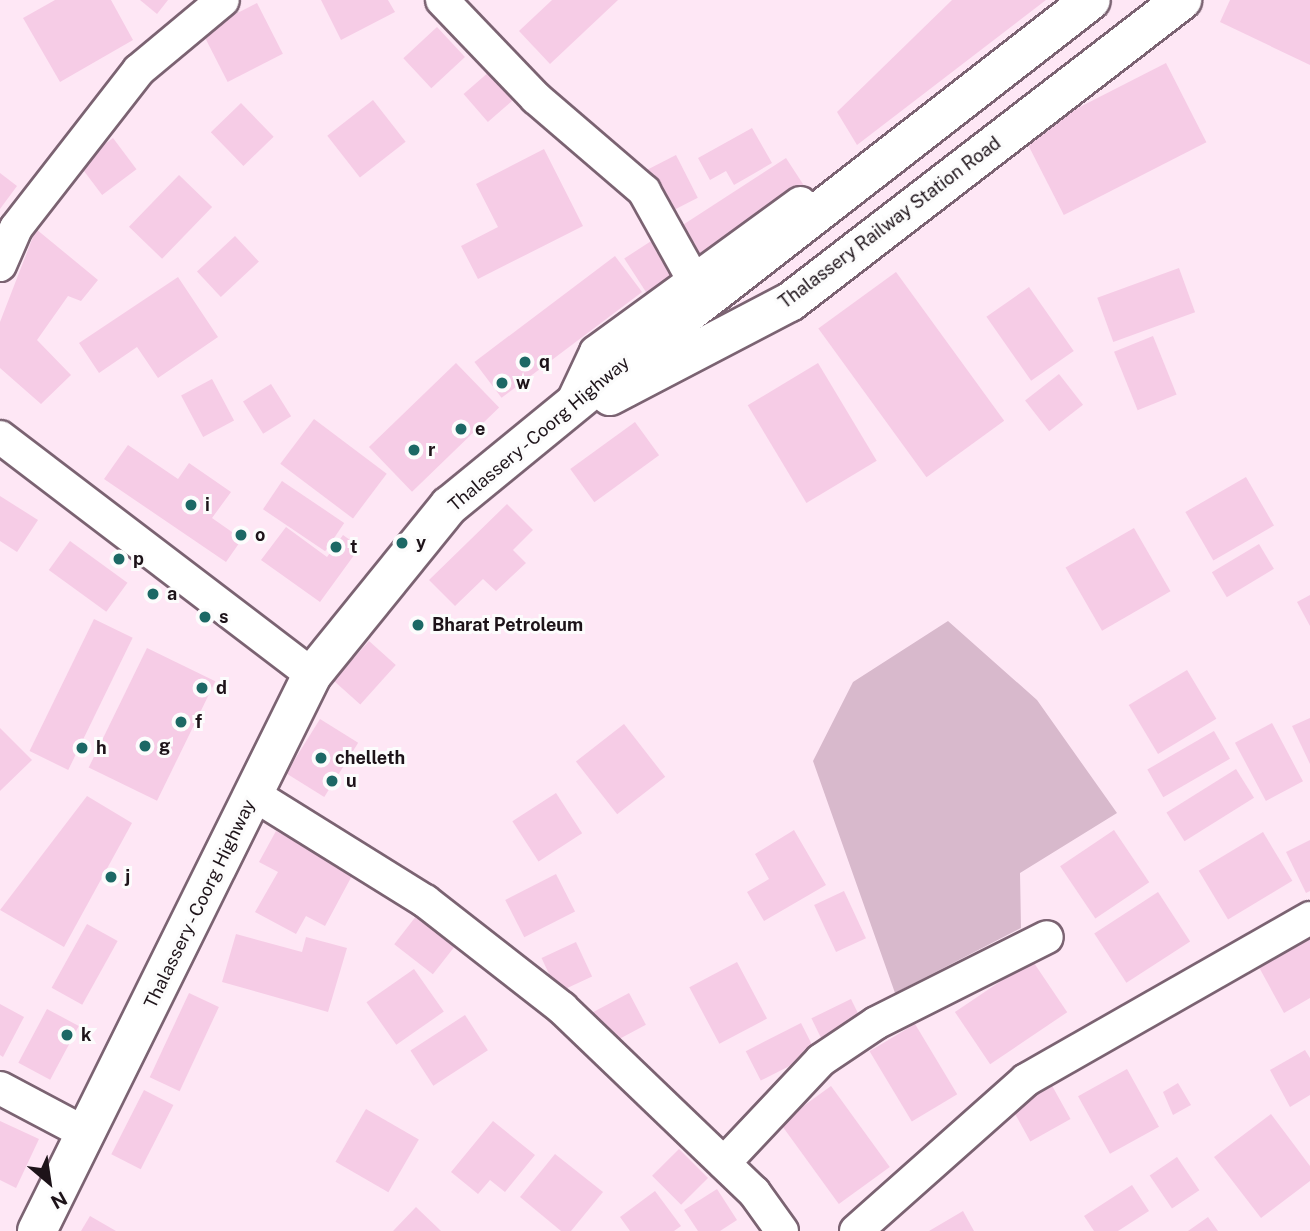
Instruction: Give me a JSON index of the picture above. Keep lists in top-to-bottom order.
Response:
{
  "streets": {
    "main road": ["Thalassery Railway Station Road", "Thalassery - Coorg Highway"]
  },
  "crossings": [
    ["Thalassery Railway Station Road", "Thalassery - Coorg Highway"]
  ],
  "places": [
    "q",
    "w",
    "e",
    "r",
    "i",
    "o",
    "y",
    "t",
    "p",
    "a",
    "s",
    "Bharat Petroleum",
    "d",
    "f",
    "g",
    "h",
    "chelleth",
    "u",
    "j",
    "k"
  ],
  "north": "bottom right"
}
